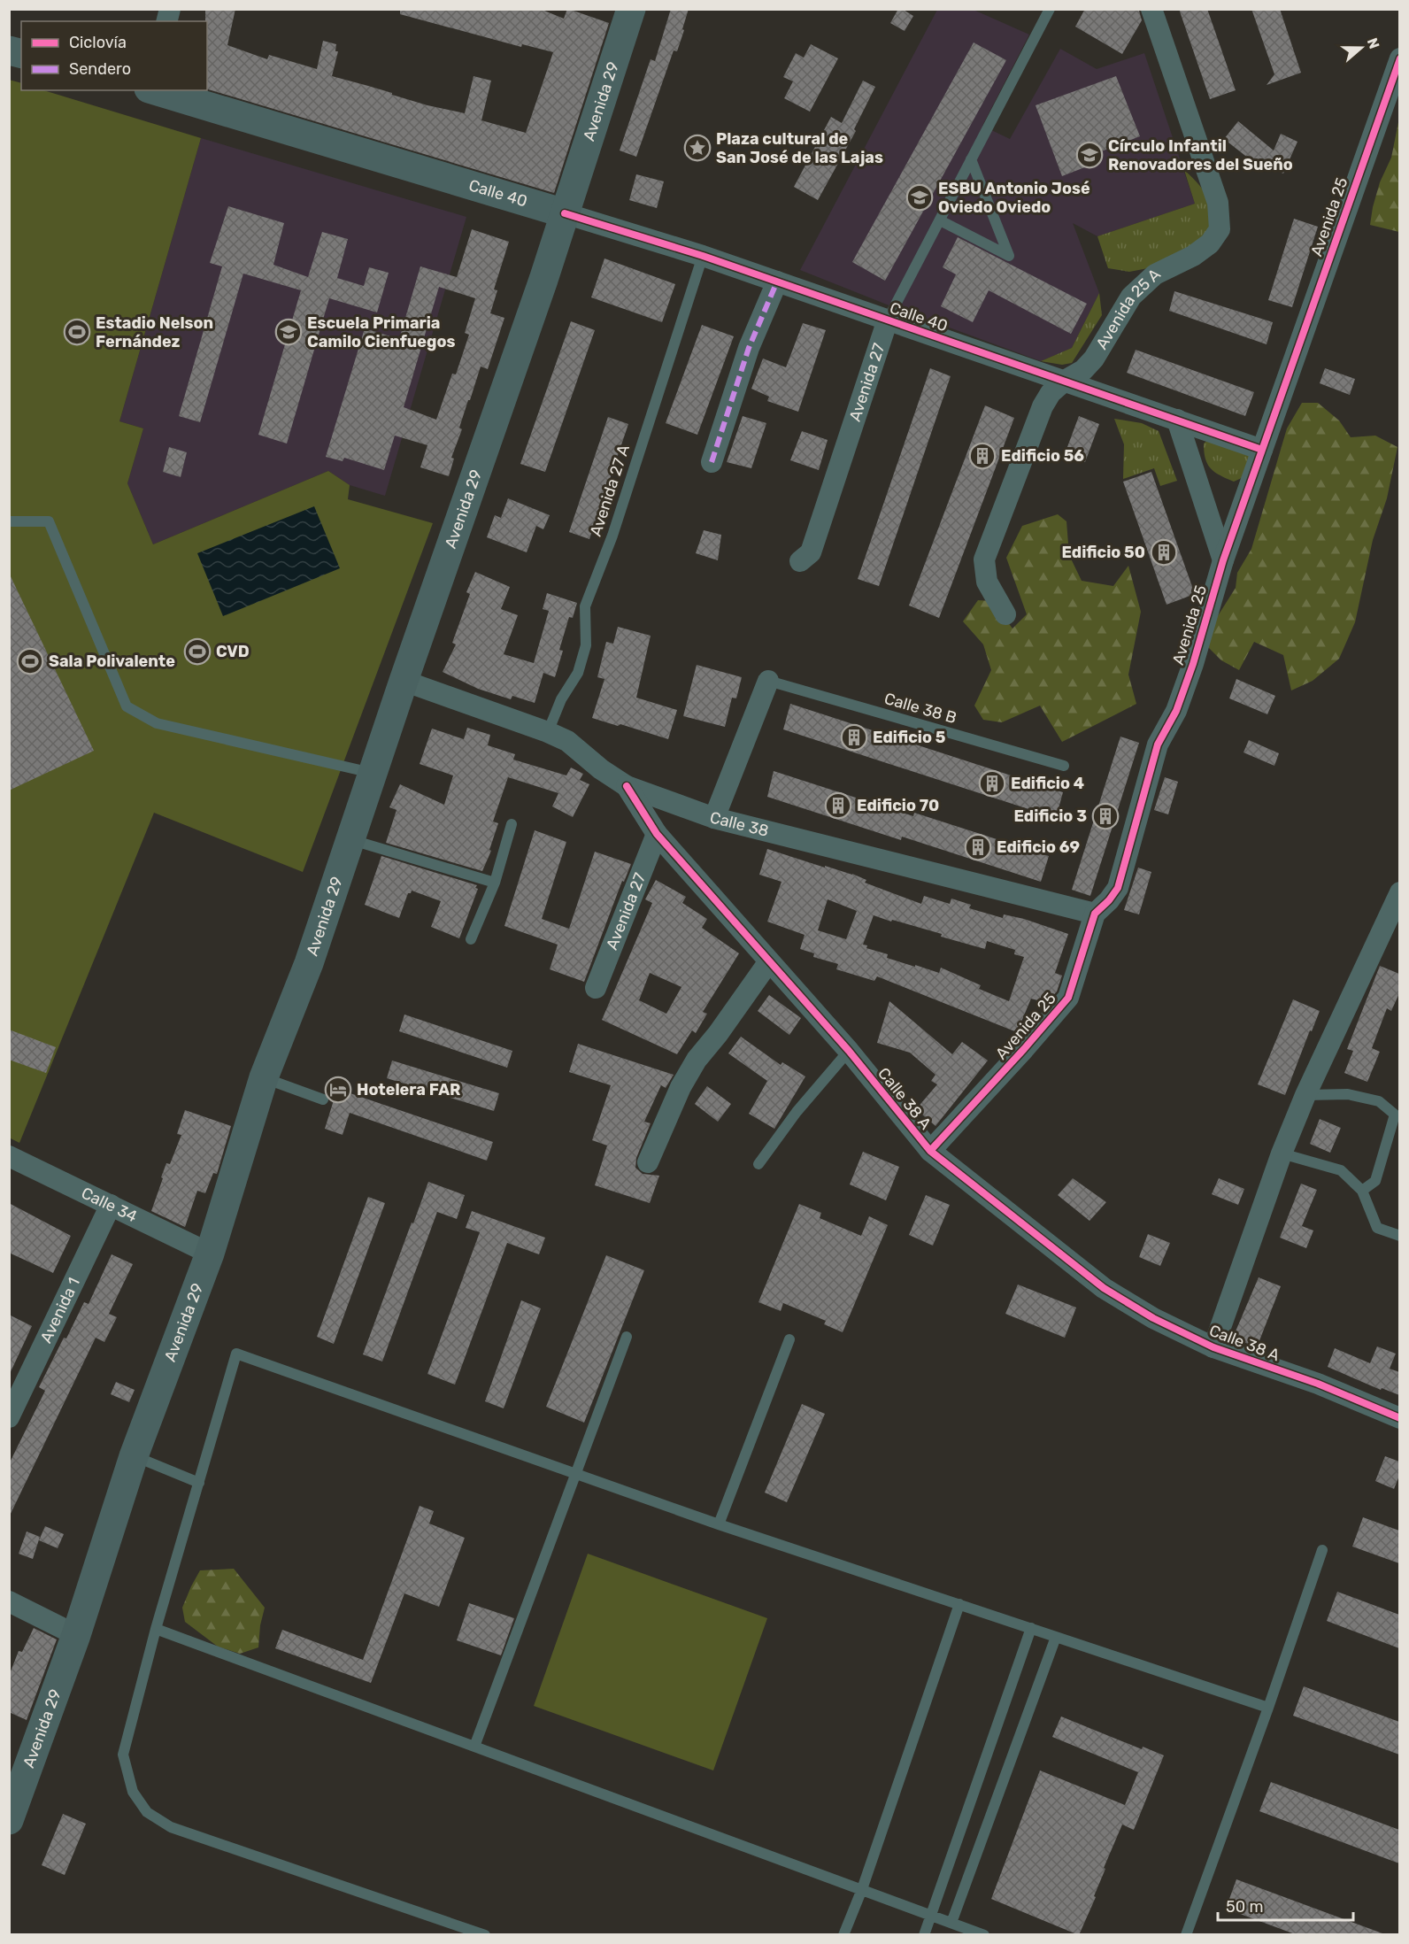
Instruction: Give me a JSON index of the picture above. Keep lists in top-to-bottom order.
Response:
{
  "streets": {
    "main road": ["Avenida 29", "Calle 40"],
    "street": [
      "Avenida 25",
      "Avenida 25 A",
      "Avenida 27",
      "Calle 38",
      "Calle 38 A",
      "Calle 34",
      "Avenida 1"
    ],
    "lane": ["Avenida 27 A", "Calle 38 B"]
  },
  "crossings": [
    ["Avenida 29", "Calle 40"],
    ["Avenida 29", "Calle 38"],
    ["Avenida 29", "Calle 34"],
    ["Calle 40", "Avenida 25"],
    ["Calle 40", "Avenida 25 A"],
    ["Calle 40", "Avenida 27"],
    ["Calle 40", "Avenida 27 A"],
    ["Avenida 25", "Calle 38"],
    ["Avenida 25", "Calle 38 A"],
    ["Avenida 27", "Calle 38 A"],
    ["Avenida 27 A", "Calle 38"],
    ["Calle 38", "Calle 38 A"],
    ["Calle 34", "Avenida 1"]
  ],
  "places": {
    "place": ["Plaza cultural de San José de las Lajas"],
    "school or university": ["Círculo Infantil Renovadores del Sueño", "ESBU Antonio José Oviedo Oviedo", "Escuela Primaria Camilo Cienfuegos"],
    "sports": ["Estadio Nelson Fernández", "CVD", "Sala Polivalente"],
    "building": [
      "Edificio 56",
      "Edificio 50",
      "Edificio 5",
      "Edificio 4",
      "Edificio 70",
      "Edificio 3",
      "Edificio 69"
    ],
    "hotel": ["Hotelera FAR"]
  },
  "legend": ["Ciclovía", "Sendero"],
  "scale_bar": "50 m",
  "north": "right"
}
